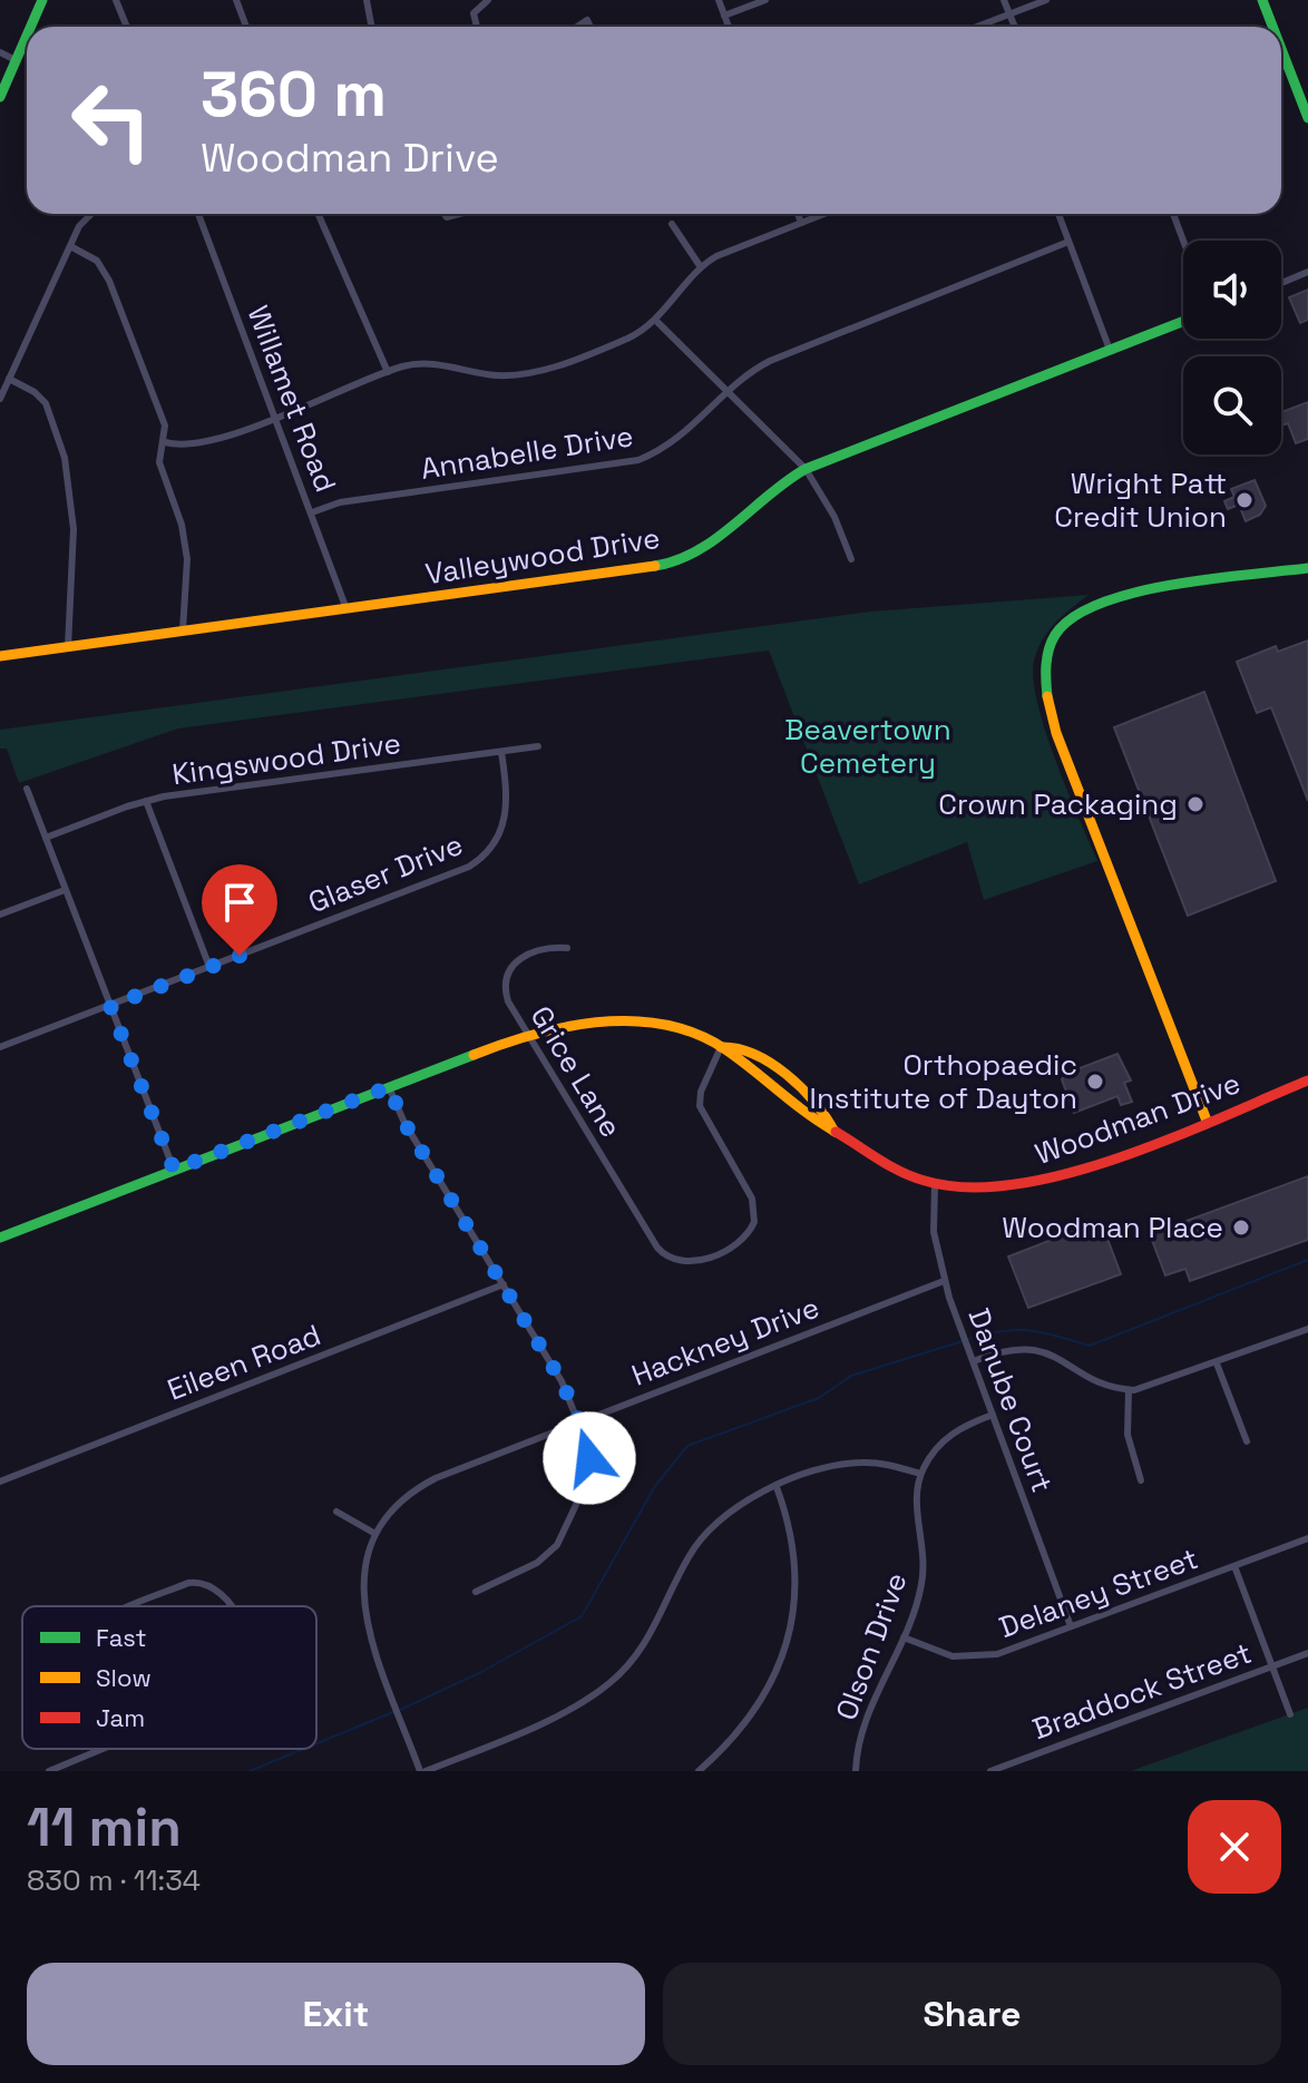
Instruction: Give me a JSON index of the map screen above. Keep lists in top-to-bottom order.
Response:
{
  "streets": {
    "street": [
      "Willamet Road",
      "Annabelle Drive",
      "Valleywood Drive",
      "Kingswood Drive",
      "Glaser Drive",
      "Grice Lane",
      "Woodman Drive",
      "Hackney Drive",
      "Eileen Road",
      "Danube Court",
      "Delaney Street",
      "Olson Drive",
      "Braddock Street"
    ]
  },
  "crossings": [
    ["Willamet Road", "Annabelle Drive"],
    ["Willamet Road", "Valleywood Drive"],
    ["Kingswood Drive", "Glaser Drive"],
    ["Grice Lane", "Woodman Drive"],
    ["Woodman Drive", "Danube Court"],
    ["Hackney Drive", "Danube Court"],
    ["Danube Court", "Delaney Street"],
    ["Delaney Street", "Olson Drive"]
  ],
  "parks": ["Beavertown Cemetery"],
  "places": [
    "Wright Patt Credit Union",
    "Crown Packaging",
    "Orthopaedic Institute of Dayton",
    "Woodman Place"
  ],
  "legend": ["Fast", "Slow", "Jam"],
  "page": {
    "turn": ["360 m", "Woodman Drive"],
    "heading": ["11 min", "830 m · 11:34"],
    "buttons": ["Exit", "Share"]
  }
}
